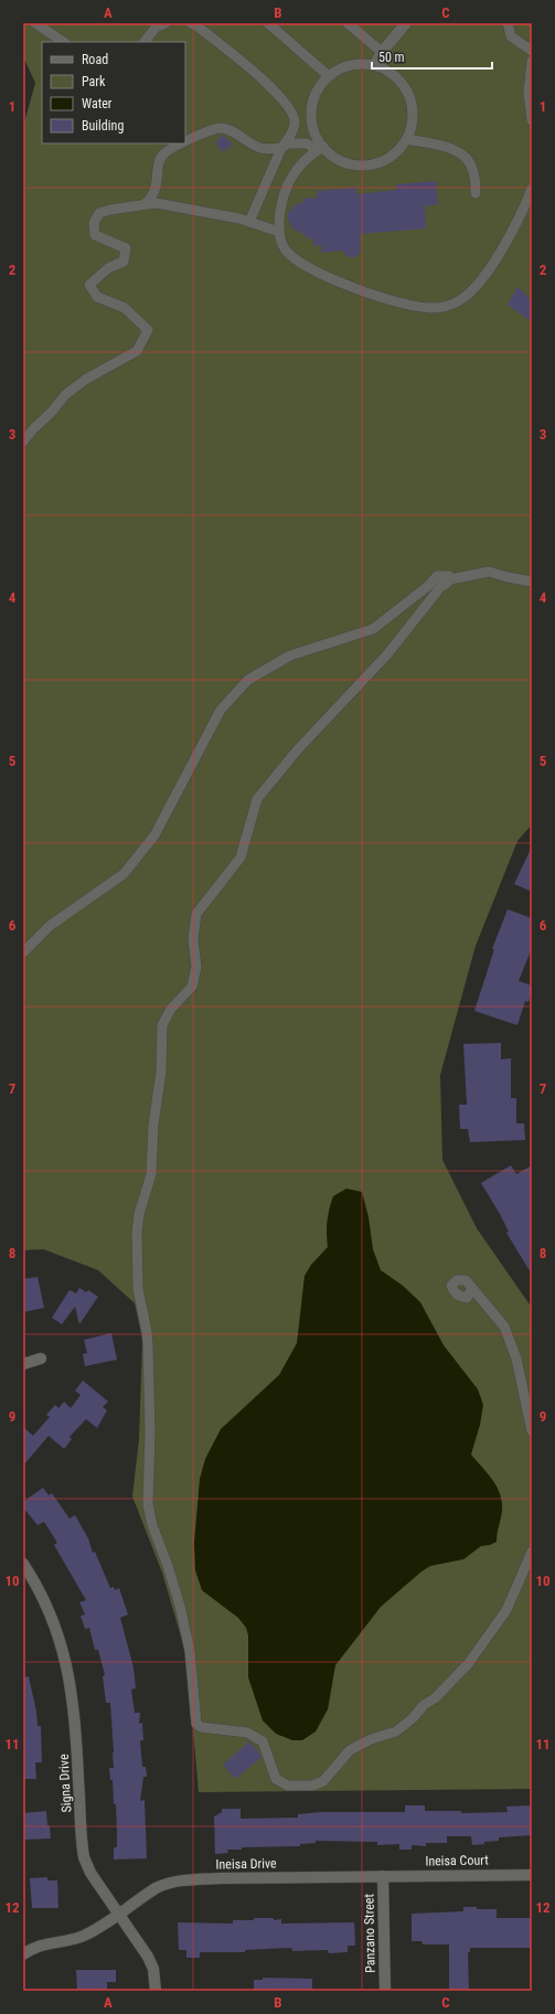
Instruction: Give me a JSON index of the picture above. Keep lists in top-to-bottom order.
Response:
{
  "streets": {
    "street": [
      "Signa Drive",
      "Ineisa Court",
      "Ineisa Drive",
      "Panzano Street"
    ]
  },
  "crossings": [
    ["Signa Drive", "Ineisa Drive"],
    ["Ineisa Court", "Ineisa Drive"],
    ["Ineisa Court", "Panzano Street"],
    ["Ineisa Drive", "Panzano Street"]
  ],
  "legend": [
    "Road",
    "Park",
    "Water",
    "Building"
  ],
  "scale_bar": "50 m",
  "grid": {
    "columns": ["A", "B", "C"],
    "rows": [
      "1",
      "2",
      "3",
      "4",
      "5",
      "6",
      "7",
      "8",
      "9",
      "10",
      "11",
      "12"
    ]
  }
}
